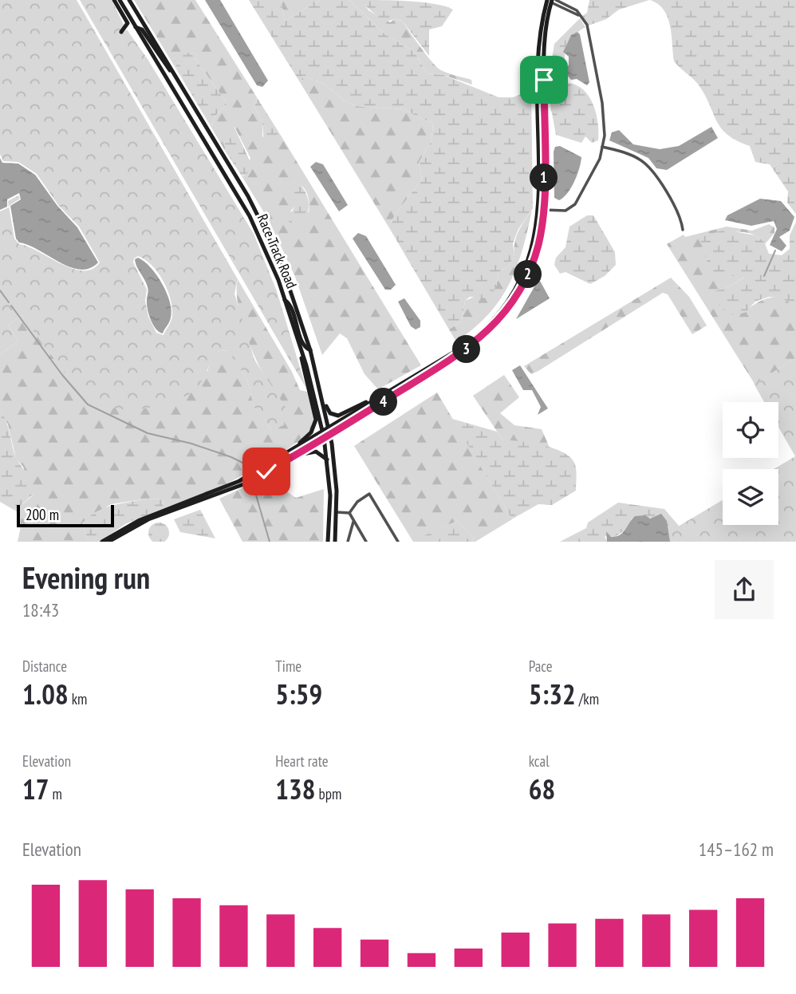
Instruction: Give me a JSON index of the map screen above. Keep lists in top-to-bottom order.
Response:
{
  "streets": {
    "main road": ["Race Track Road"]
  },
  "scale_bar": "200 m",
  "page": {
    "pins": [
      "1",
      "2",
      "3",
      "4"
    ],
    "scale": "200 m",
    "heading": ["Evening run", "18:43"],
    "stats": [
      ["Distance", "1.08 km"],
      ["Time", "5:59"],
      ["Pace", "5:32 /km"],
      ["Elevation", "17 m"],
      ["Heart rate", "138 bpm"],
      ["kcal", "68"]
    ],
    "chart": ["Elevation", "145–162 m"]
  }
}
